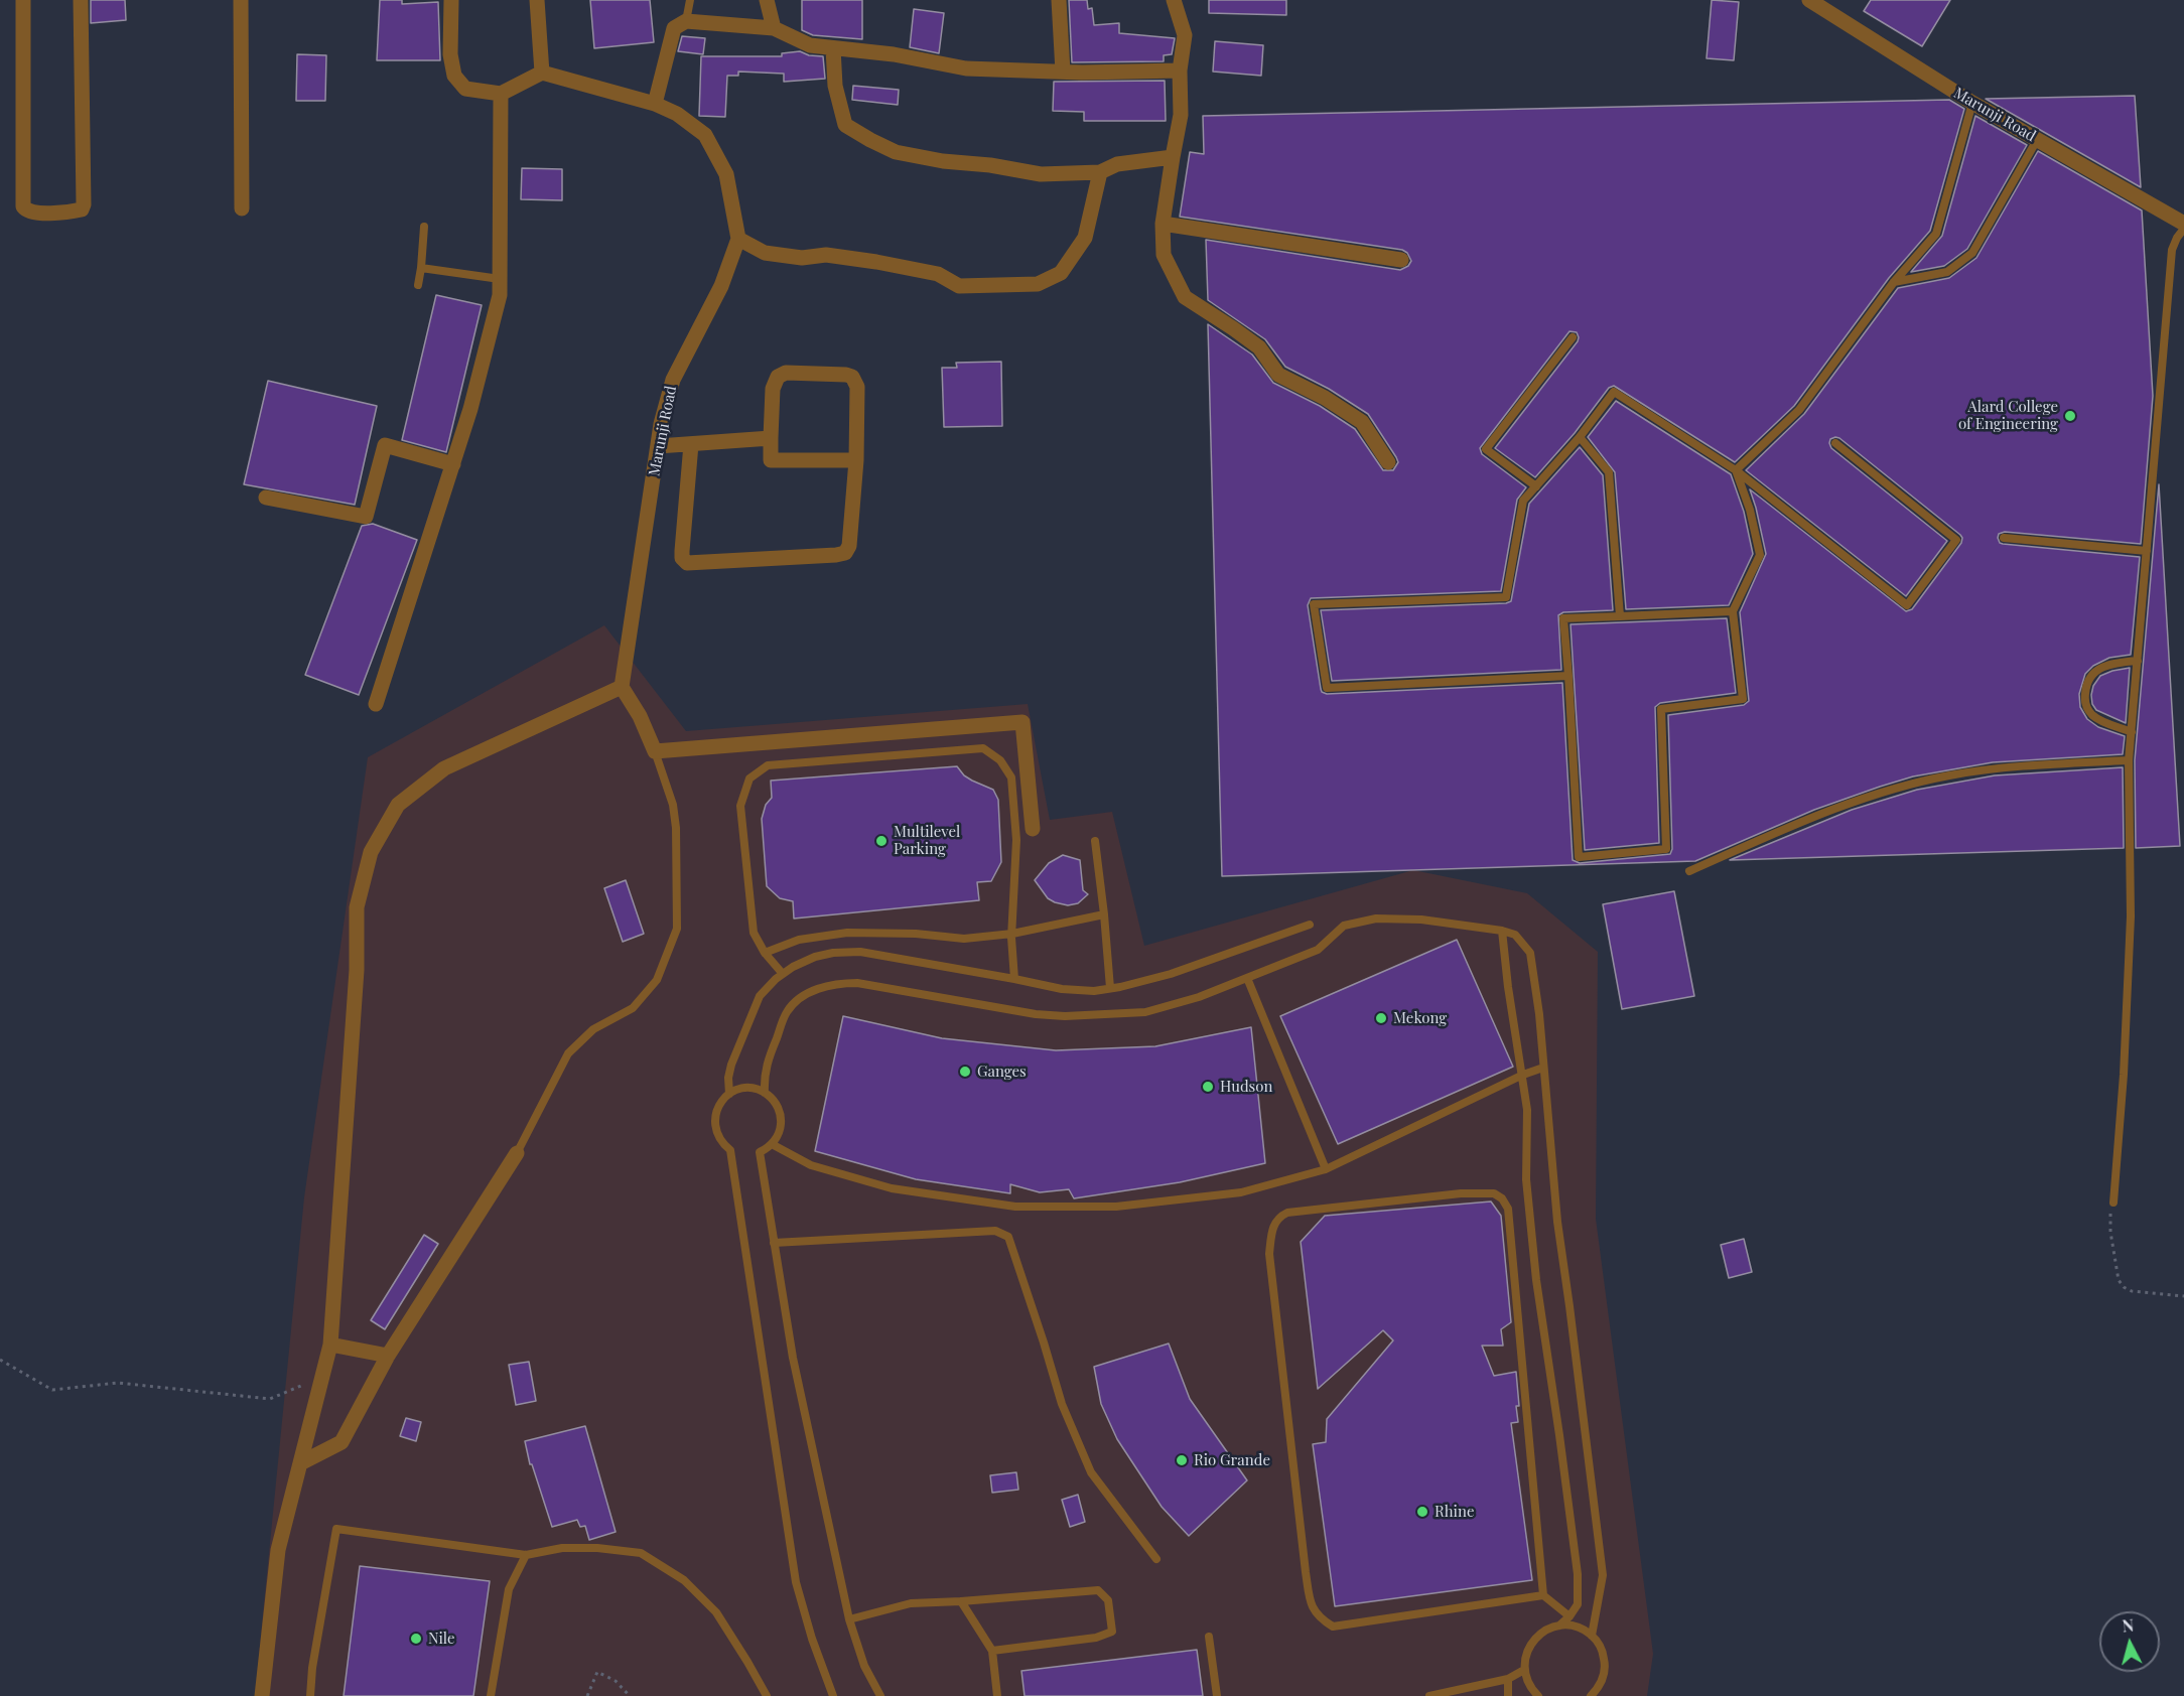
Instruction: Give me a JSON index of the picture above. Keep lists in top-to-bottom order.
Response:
{
  "streets": {
    "street": ["Marunji Road"]
  },
  "places": [
    "Alard College of Engineering",
    "Multilevel Parking",
    "Mekong",
    "Ganges",
    "Hudson",
    "Rio Grande",
    "Rhine",
    "Nile"
  ],
  "north": "top"
}
